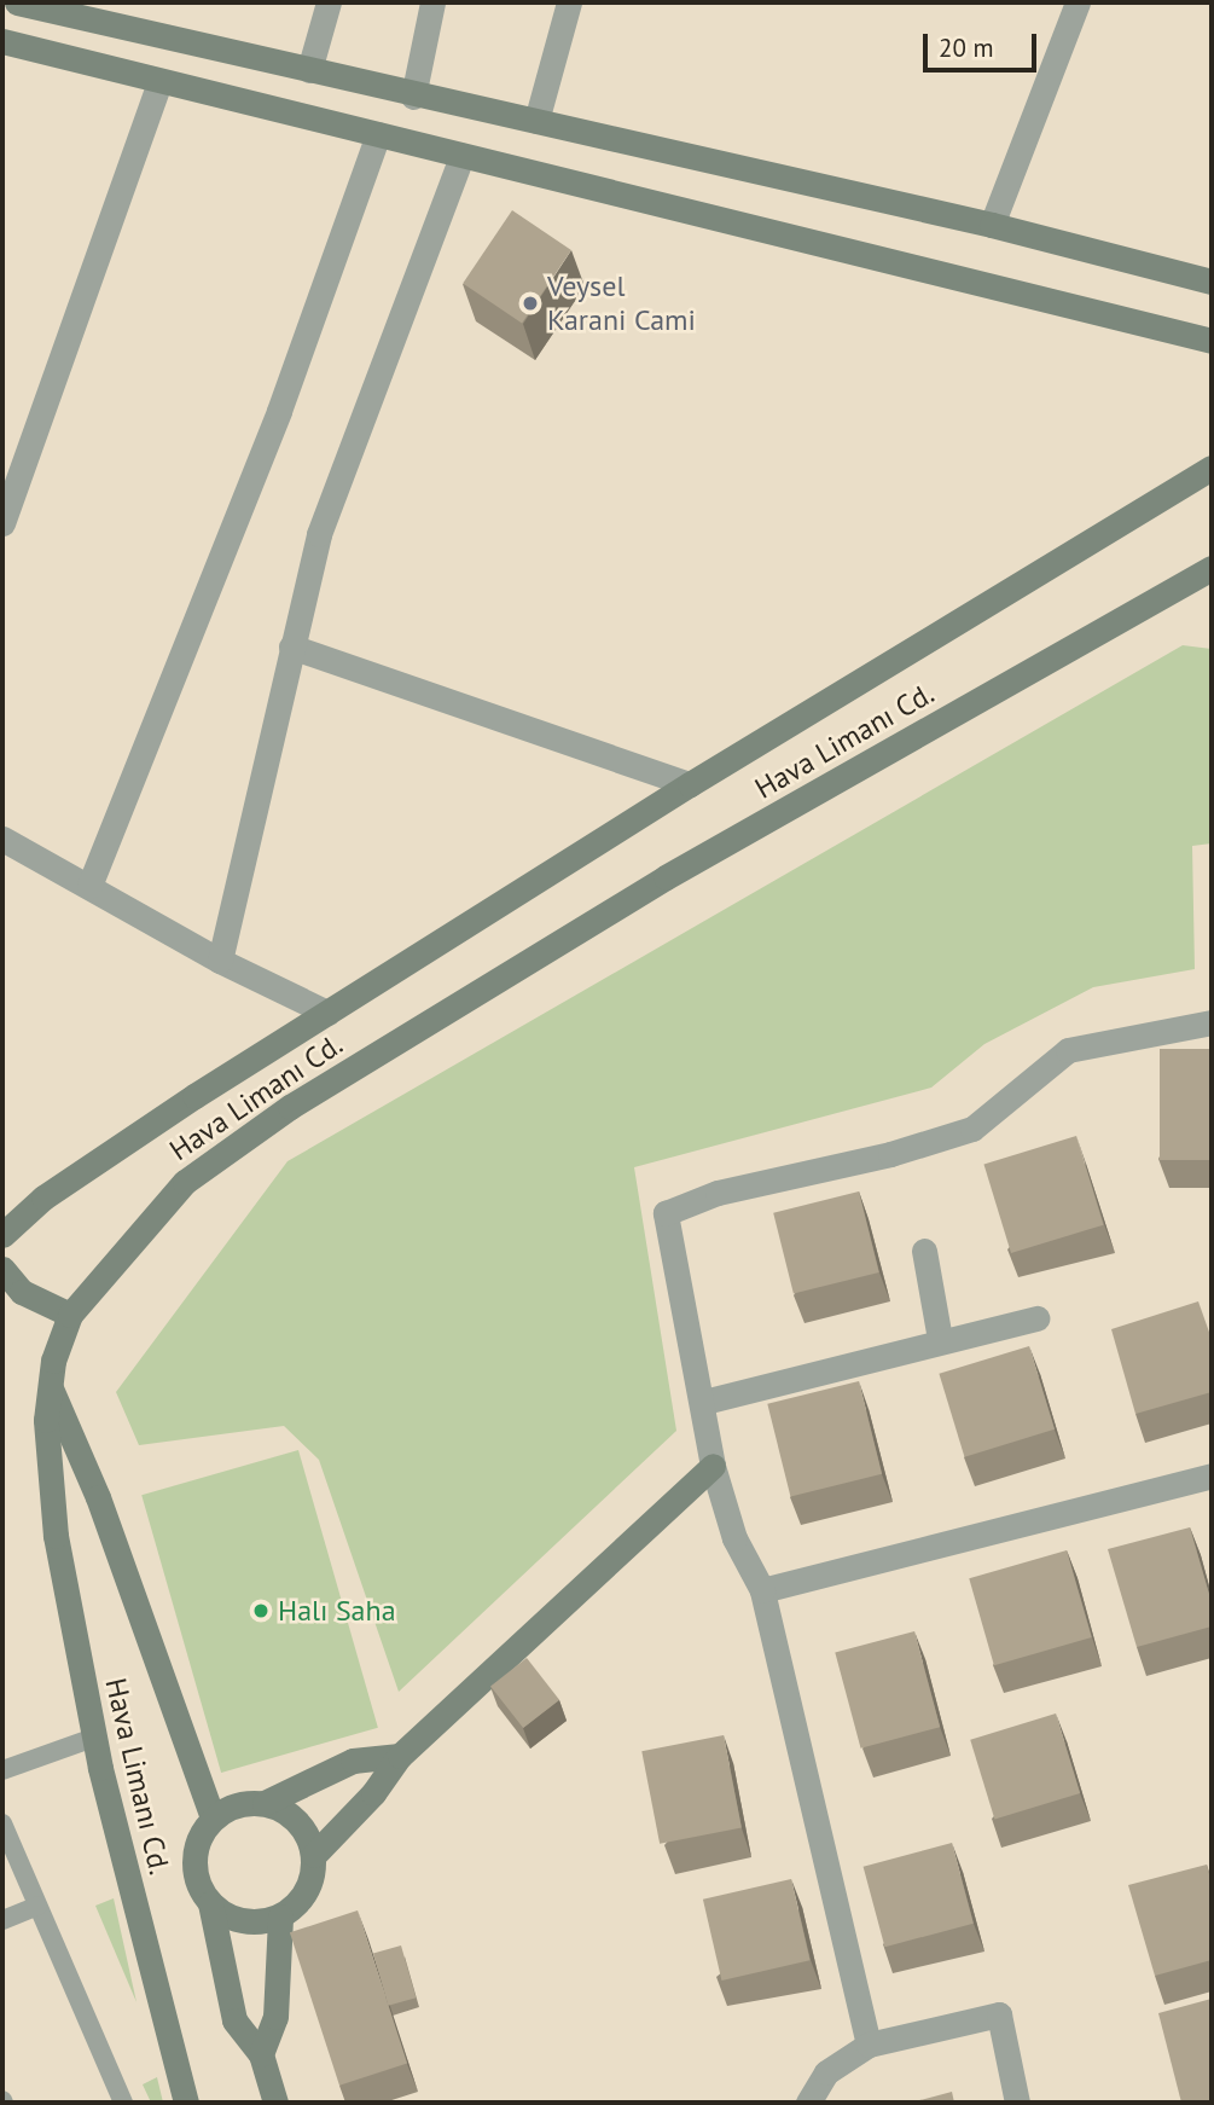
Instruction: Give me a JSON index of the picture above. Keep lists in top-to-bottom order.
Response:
{
  "streets": {
    "street": ["Hava Limanı Cd."]
  },
  "places": ["Veysel Karani Cami", "Halı Saha"],
  "scale_bar": "20 m"
}
